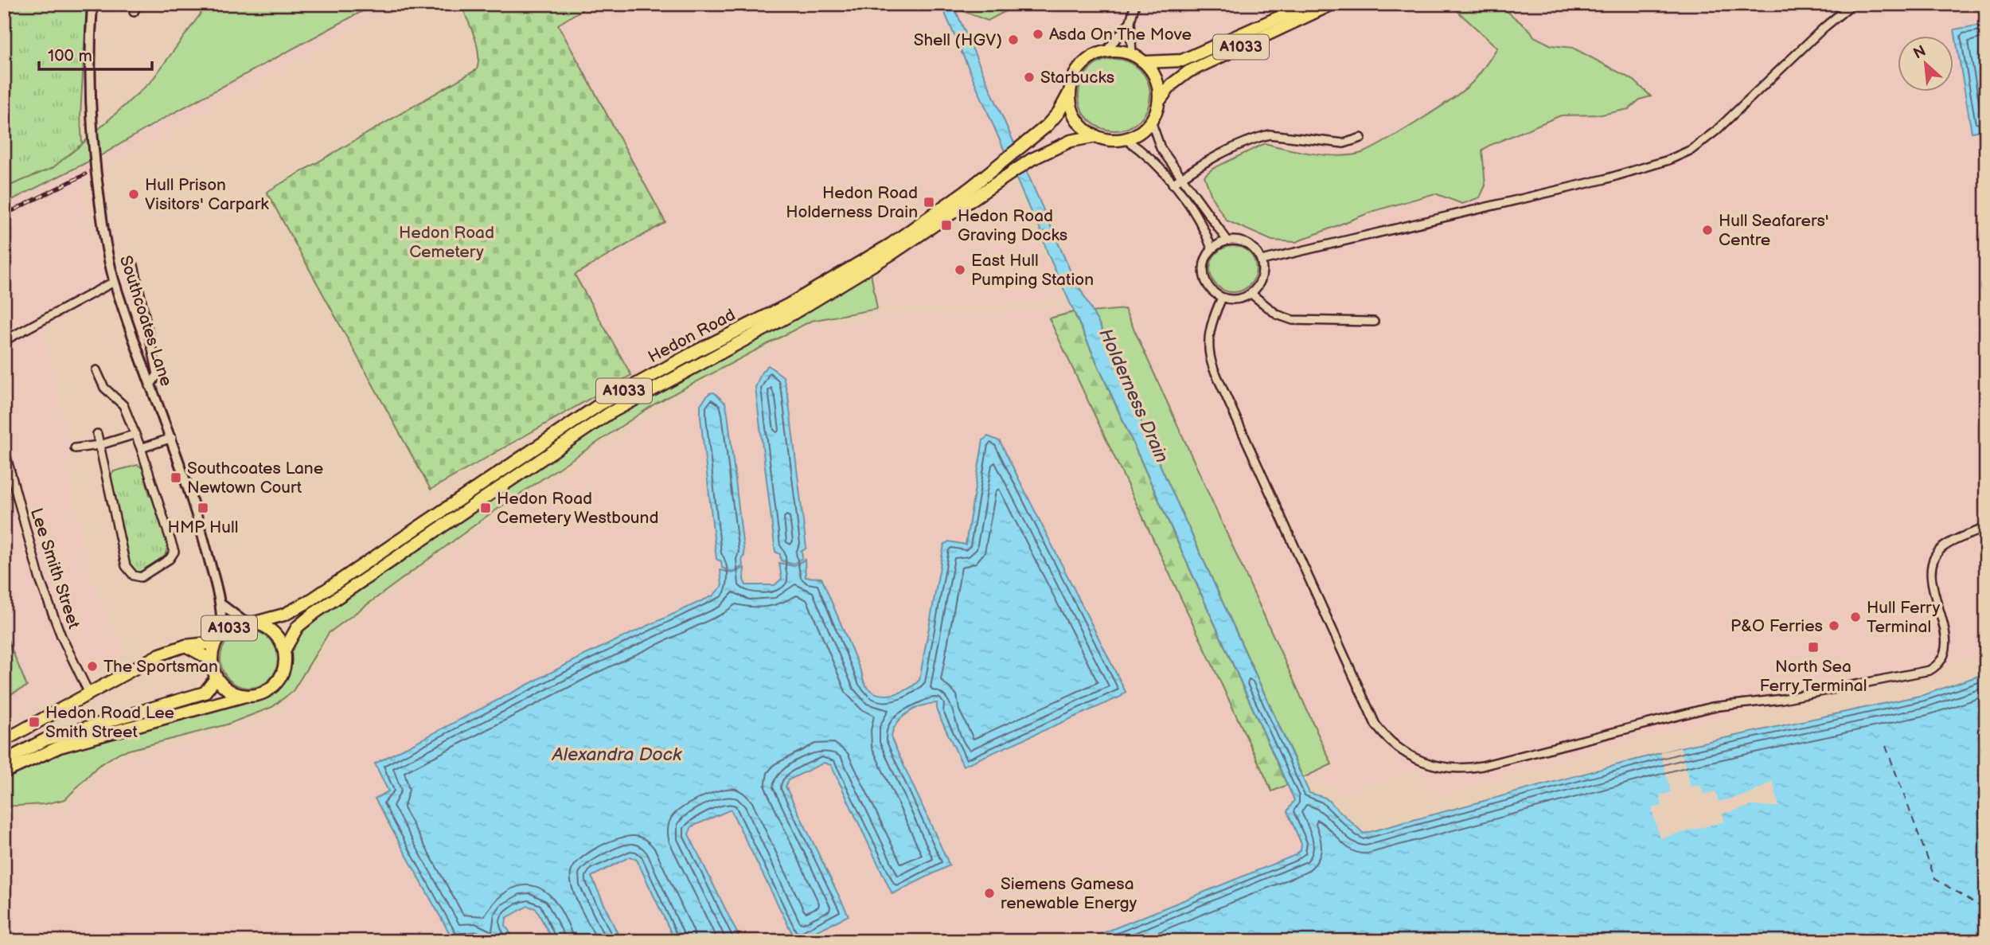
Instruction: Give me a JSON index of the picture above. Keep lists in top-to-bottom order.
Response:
{
  "streets": {
    "highway": ["A1033", "Hedon Road"],
    "street": ["Southcoates Lane", "Lee Smith Street"]
  },
  "crossings": [
    ["A1033", "Southcoates Lane"],
    ["A1033", "Hedon Road"],
    ["A1033", "Lee Smith Street"],
    ["Southcoates Lane", "Hedon Road"]
  ],
  "water": ["Holderness Drain", "Alexandra Dock"],
  "parks": ["Hedon Road Cemetery"],
  "places": {
    "other": [
      "Asda On The Move",
      "Shell (HGV)",
      "Starbucks",
      "Hull Prison Visitors' Carpark",
      "Hull Seafarers' Centre",
      "East Hull Pumping Station",
      "Hull Ferry Terminal",
      "P&O Ferries",
      "The Sportsman",
      "Siemens Gamesa renewable Energy"
    ],
    "transit": [
      "Hedon Road Holderness Drain",
      "Hedon Road Graving Docks",
      "Southcoates Lane Newtown Court",
      "HMP Hull",
      "Hedon Road Cemetery Westbound",
      "North Sea Ferry Terminal",
      "Hedon Road Lee Smith Street"
    ]
  },
  "scale_bar": "100 m",
  "north": "top left"
}
